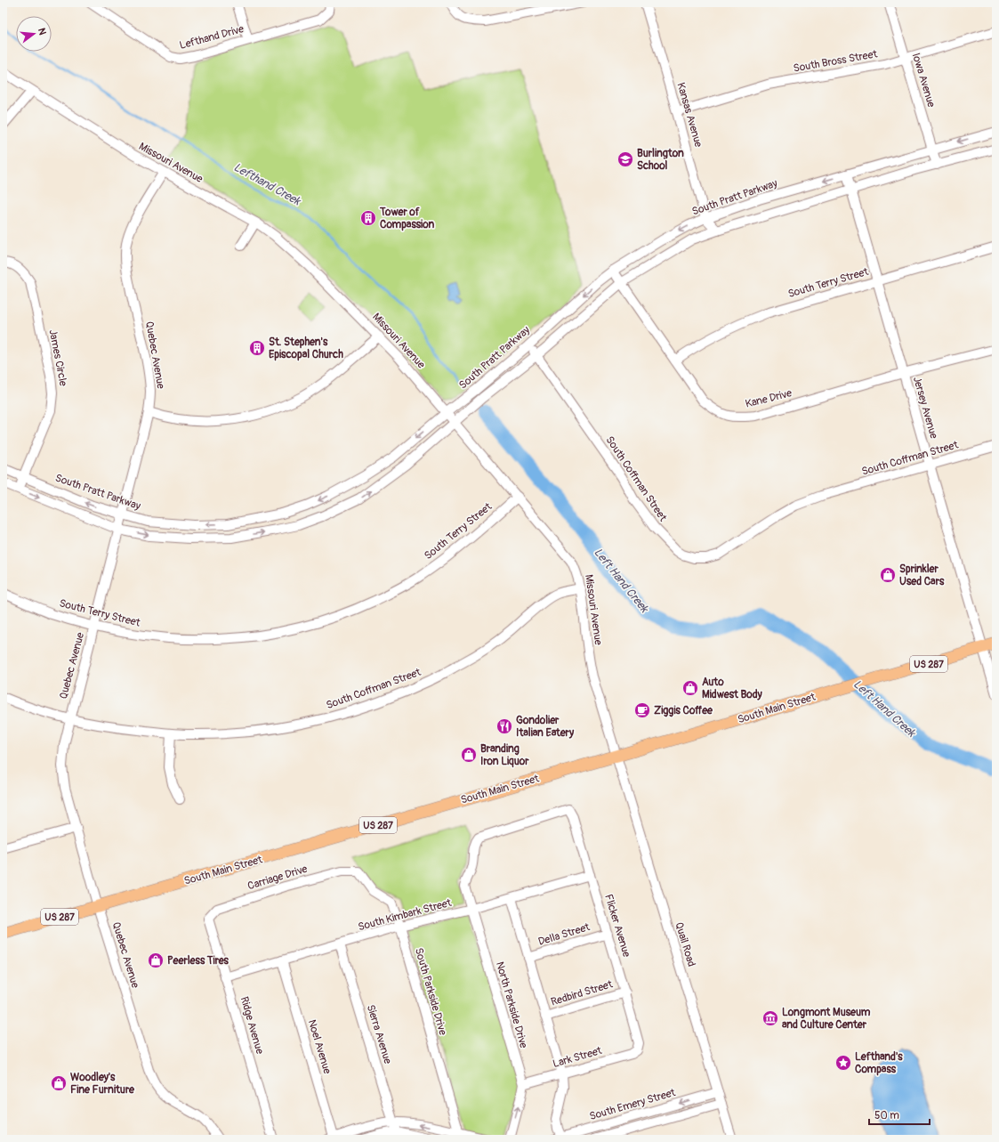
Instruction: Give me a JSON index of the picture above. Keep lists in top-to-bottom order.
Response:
{
  "streets": {
    "main road": ["US 287", "South Main Street"],
    "street": [
      "Lefthand Drive",
      "South Bross Street",
      "Iowa Avenue",
      "Kansas Avenue",
      "Missouri Avenue",
      "South Pratt Parkway",
      "South Terry Street",
      "Quebec Avenue",
      "James Circle",
      "Kane Drive",
      "Jersey Avenue",
      "South Coffman Street",
      "Carriage Drive",
      "South Kimbark Street",
      "Flicker Avenue",
      "Della Street",
      "Quail Road",
      "South Parkside Drive",
      "Redbird Street",
      "North Parkside Drive",
      "Ridge Avenue",
      "Sierra Avenue",
      "Noel Avenue",
      "Lark Street",
      "South Emery Street"
    ]
  },
  "crossings": [
    ["South Bross Street", "Iowa Avenue"],
    ["South Bross Street", "Kansas Avenue"],
    ["Iowa Avenue", "South Pratt Parkway"],
    ["Kansas Avenue", "South Pratt Parkway"],
    ["Missouri Avenue", "South Pratt Parkway"],
    ["Missouri Avenue", "South Terry Street"],
    ["Missouri Avenue", "Quebec Avenue"],
    ["Missouri Avenue", "South Coffman Street"],
    ["Missouri Avenue", "South Main Street"],
    ["Missouri Avenue", "Quail Road"],
    ["South Pratt Parkway", "Quebec Avenue"],
    ["South Pratt Parkway", "James Circle"],
    ["South Pratt Parkway", "Kane Drive"],
    ["South Pratt Parkway", "Jersey Avenue"],
    ["South Pratt Parkway", "South Coffman Street"],
    ["South Terry Street", "Quebec Avenue"],
    ["South Terry Street", "Kane Drive"],
    ["South Terry Street", "Jersey Avenue"],
    ["Quebec Avenue", "South Coffman Street"],
    ["Quebec Avenue", "South Main Street"],
    ["Kane Drive", "Jersey Avenue"],
    ["Jersey Avenue", "South Coffman Street"],
    ["Jersey Avenue", "South Main Street"],
    ["South Main Street", "Quail Road"],
    ["Carriage Drive", "South Parkside Drive"],
    ["Carriage Drive", "Ridge Avenue"],
    ["South Kimbark Street", "Flicker Avenue"],
    ["South Kimbark Street", "South Parkside Drive"],
    ["South Kimbark Street", "North Parkside Drive"],
    ["South Kimbark Street", "Ridge Avenue"],
    ["South Kimbark Street", "Sierra Avenue"],
    ["South Kimbark Street", "Noel Avenue"],
    ["Flicker Avenue", "Della Street"],
    ["Flicker Avenue", "Redbird Street"],
    ["Flicker Avenue", "North Parkside Drive"],
    ["Flicker Avenue", "Lark Street"],
    ["Quail Road", "South Emery Street"],
    ["North Parkside Drive", "Lark Street"]
  ],
  "water": ["Lefthand Creek", "Left Hand Creek"],
  "places": {
    "school or university": ["Burlington School"],
    "building": ["Tower of Compassion", "St. Stephen's Episcopal Church"],
    "shop": [
      "Sprinkler Used Cars",
      "Auto Midwest Body",
      "Branding Iron Liquor",
      "Peerless Tires",
      "Woodley's Fine Furniture"
    ],
    "cafe": ["Ziggis Coffee"],
    "restaurant": ["Gondolier Italian Eatery"],
    "museum": ["Longmont Museum and Culture Center"],
    "place": ["Lefthand's Compass"]
  },
  "scale_bar": "50 m",
  "north": "right"
}
